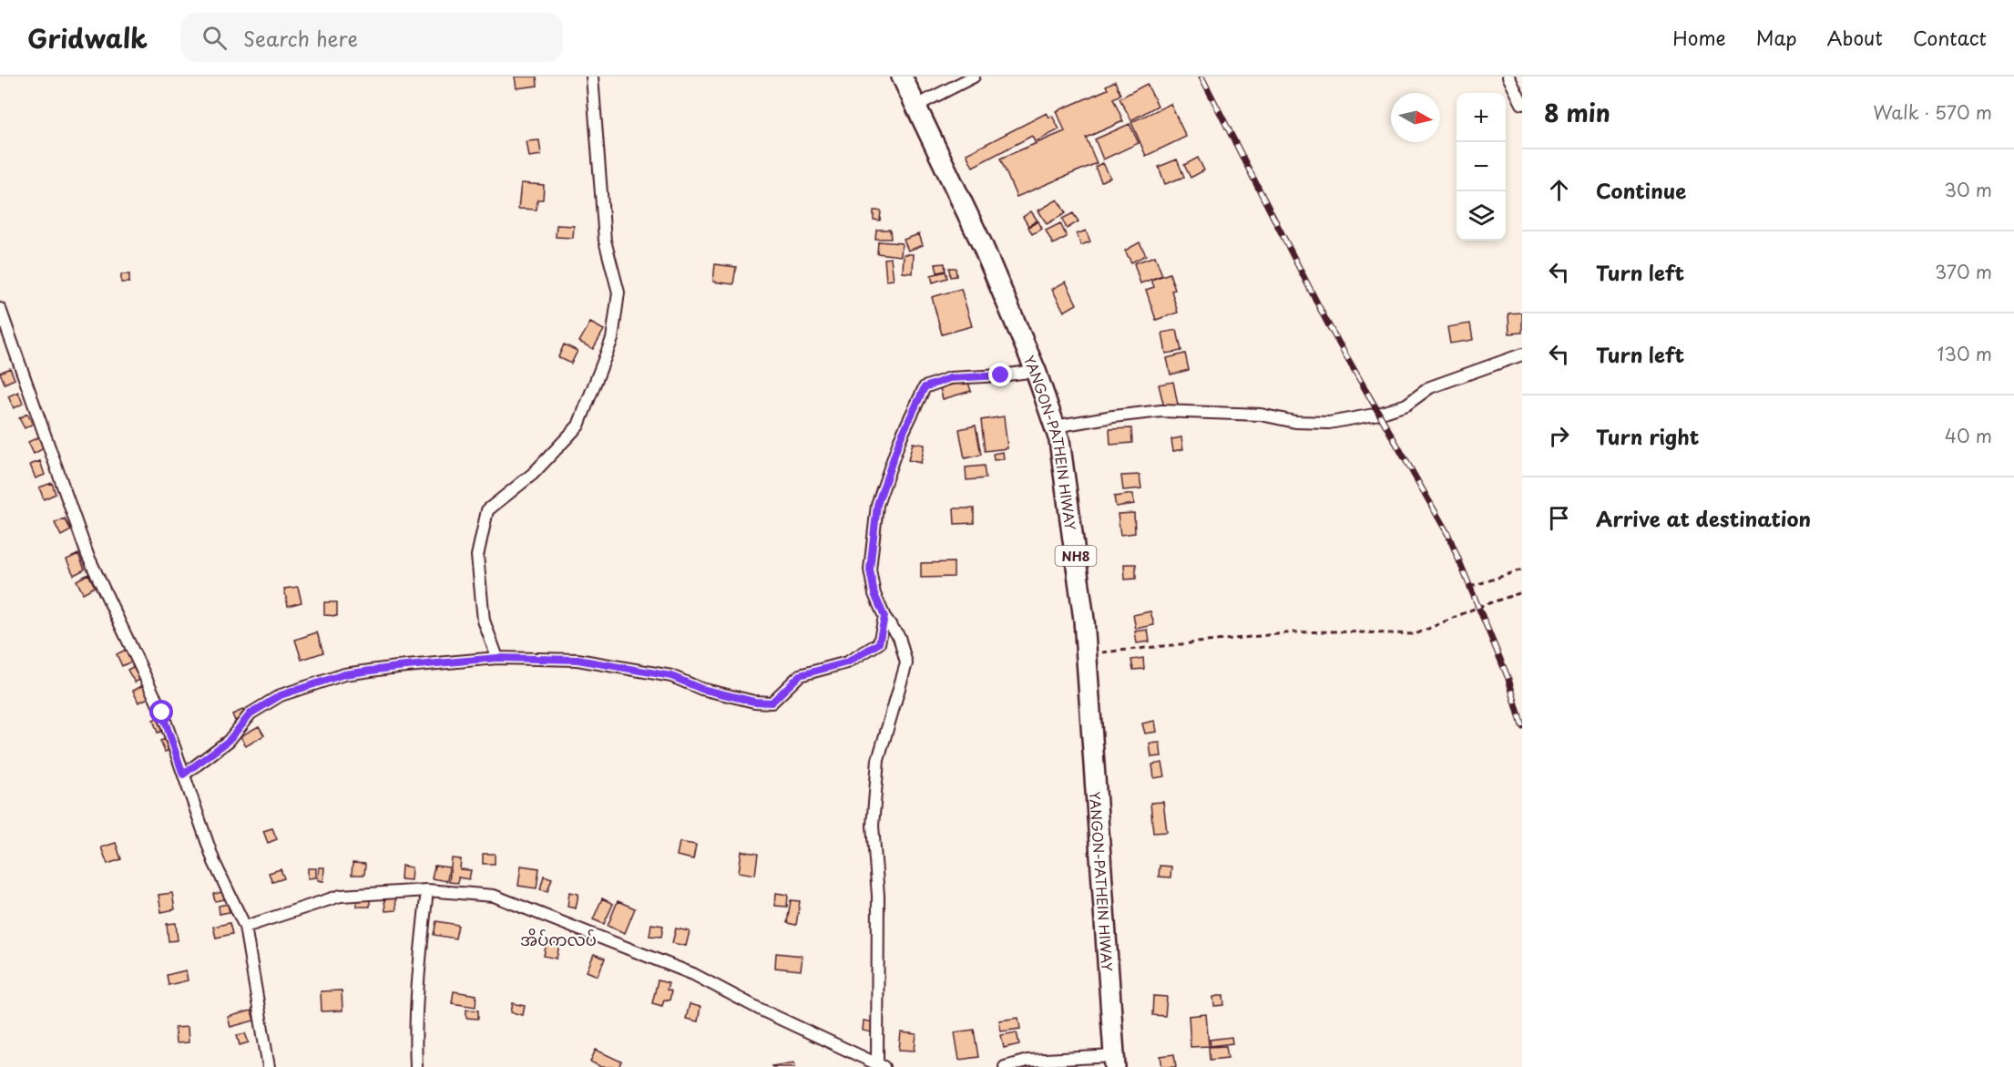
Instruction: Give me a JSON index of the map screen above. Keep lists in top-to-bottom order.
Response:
{
  "streets": {
    "highway": ["YANGON-PATHEIN HIWAY", "NH8"]
  },
  "districts": ["အိပ်ကလပ်"],
  "north": "right",
  "page": {
    "header": "Gridwalk",
    "search": "Search here",
    "nav": [
      "Home",
      "Map",
      "About",
      "Contact"
    ],
    "heading": ["8 min", "Walk · 570 m"],
    "map_buttons": ["+", "−"],
    "list": [
      ["Continue", "30 m"],
      ["Turn left", "370 m"],
      ["Turn left", "130 m"],
      ["Turn right", "40 m"],
      "Arrive at destination"
    ]
  }
}
